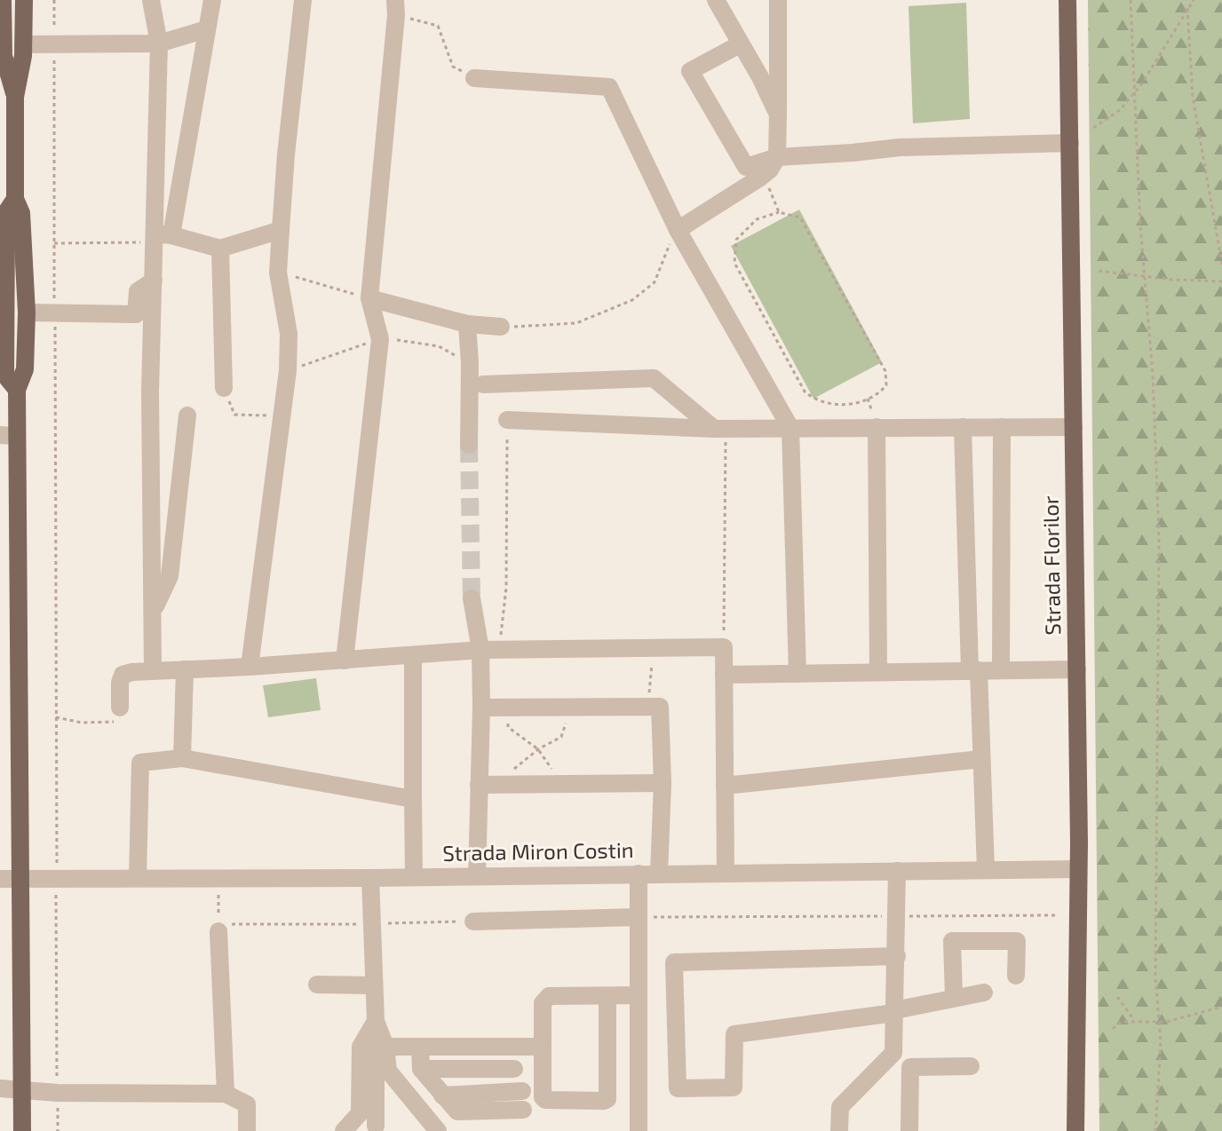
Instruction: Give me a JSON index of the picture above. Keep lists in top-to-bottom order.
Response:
{
  "streets": {
    "main road": ["Strada Florilor"],
    "street": ["Strada Miron Costin"]
  },
  "crossings": [
    ["Strada Florilor", "Strada Miron Costin"]
  ]
}
